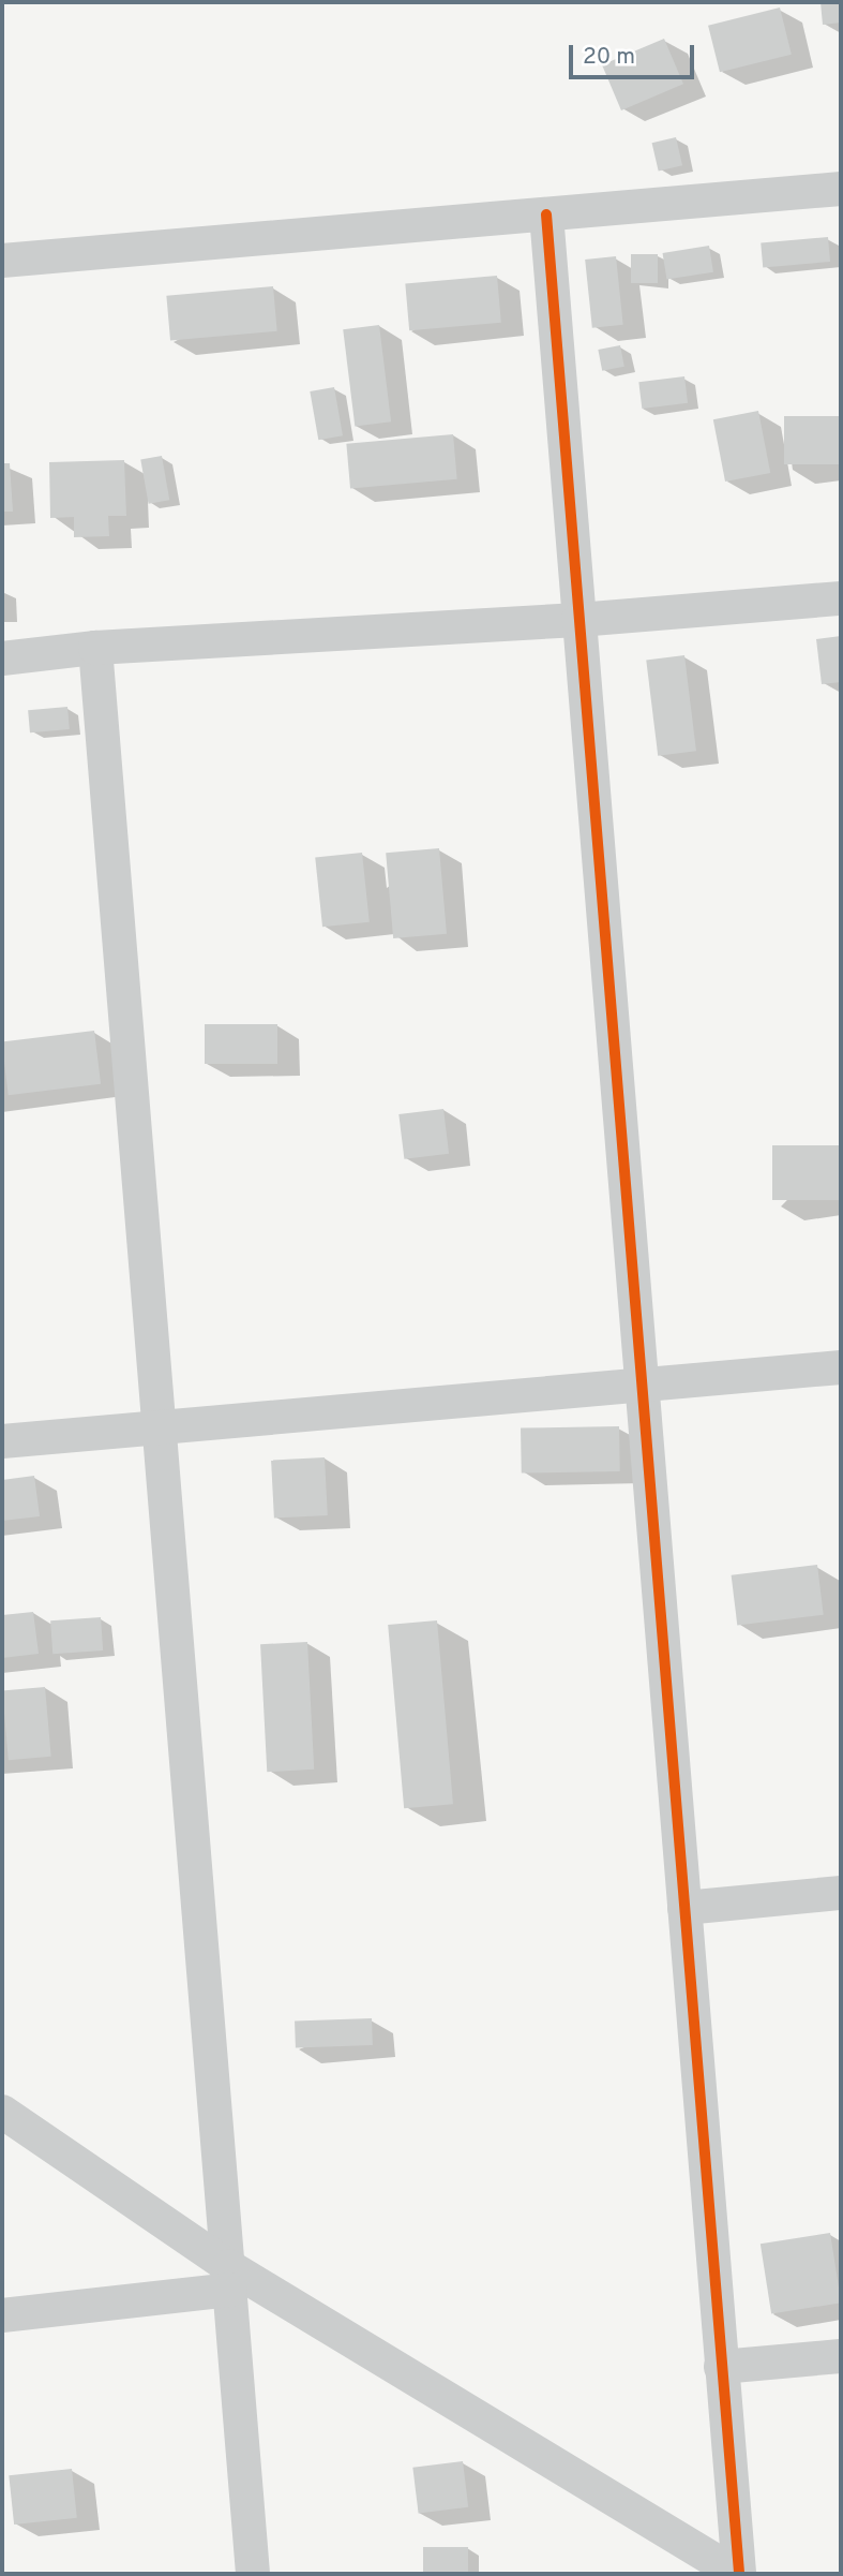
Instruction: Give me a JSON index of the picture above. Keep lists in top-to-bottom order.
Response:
{
  "scale_bar": "20 m"
}
